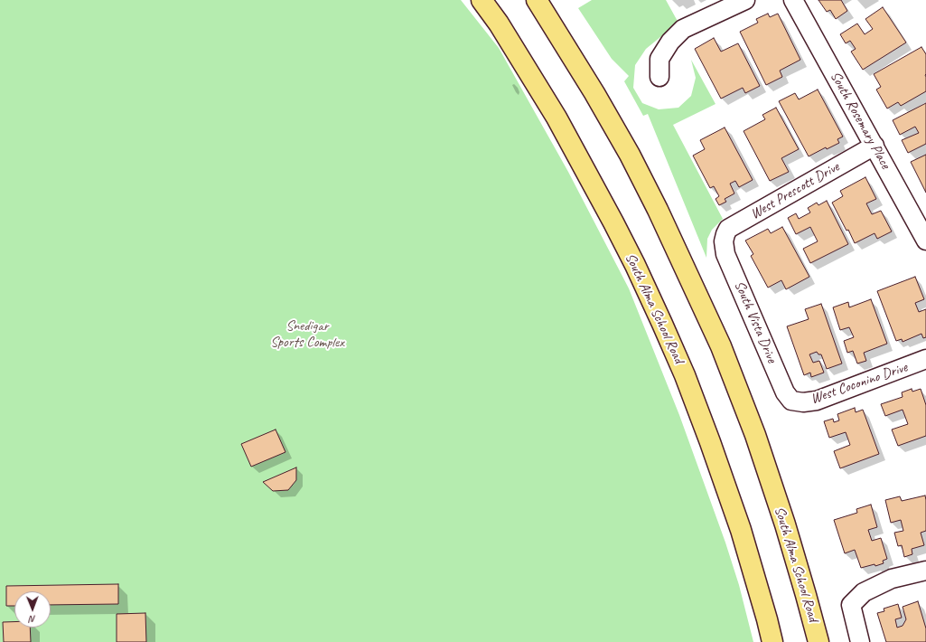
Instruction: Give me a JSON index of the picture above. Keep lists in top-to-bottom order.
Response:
{
  "streets": {
    "main road": ["South Alma School Road"],
    "street": [
      "South Rosemary Place",
      "West Prescott Drive",
      "South Vista Drive",
      "West Coconino Drive"
    ]
  },
  "crossings": [
    ["South Rosemary Place", "West Prescott Drive"],
    ["West Prescott Drive", "South Vista Drive"],
    ["South Vista Drive", "West Coconino Drive"]
  ],
  "parks": ["Snedigar Sports Complex"],
  "north": "bottom"
}
